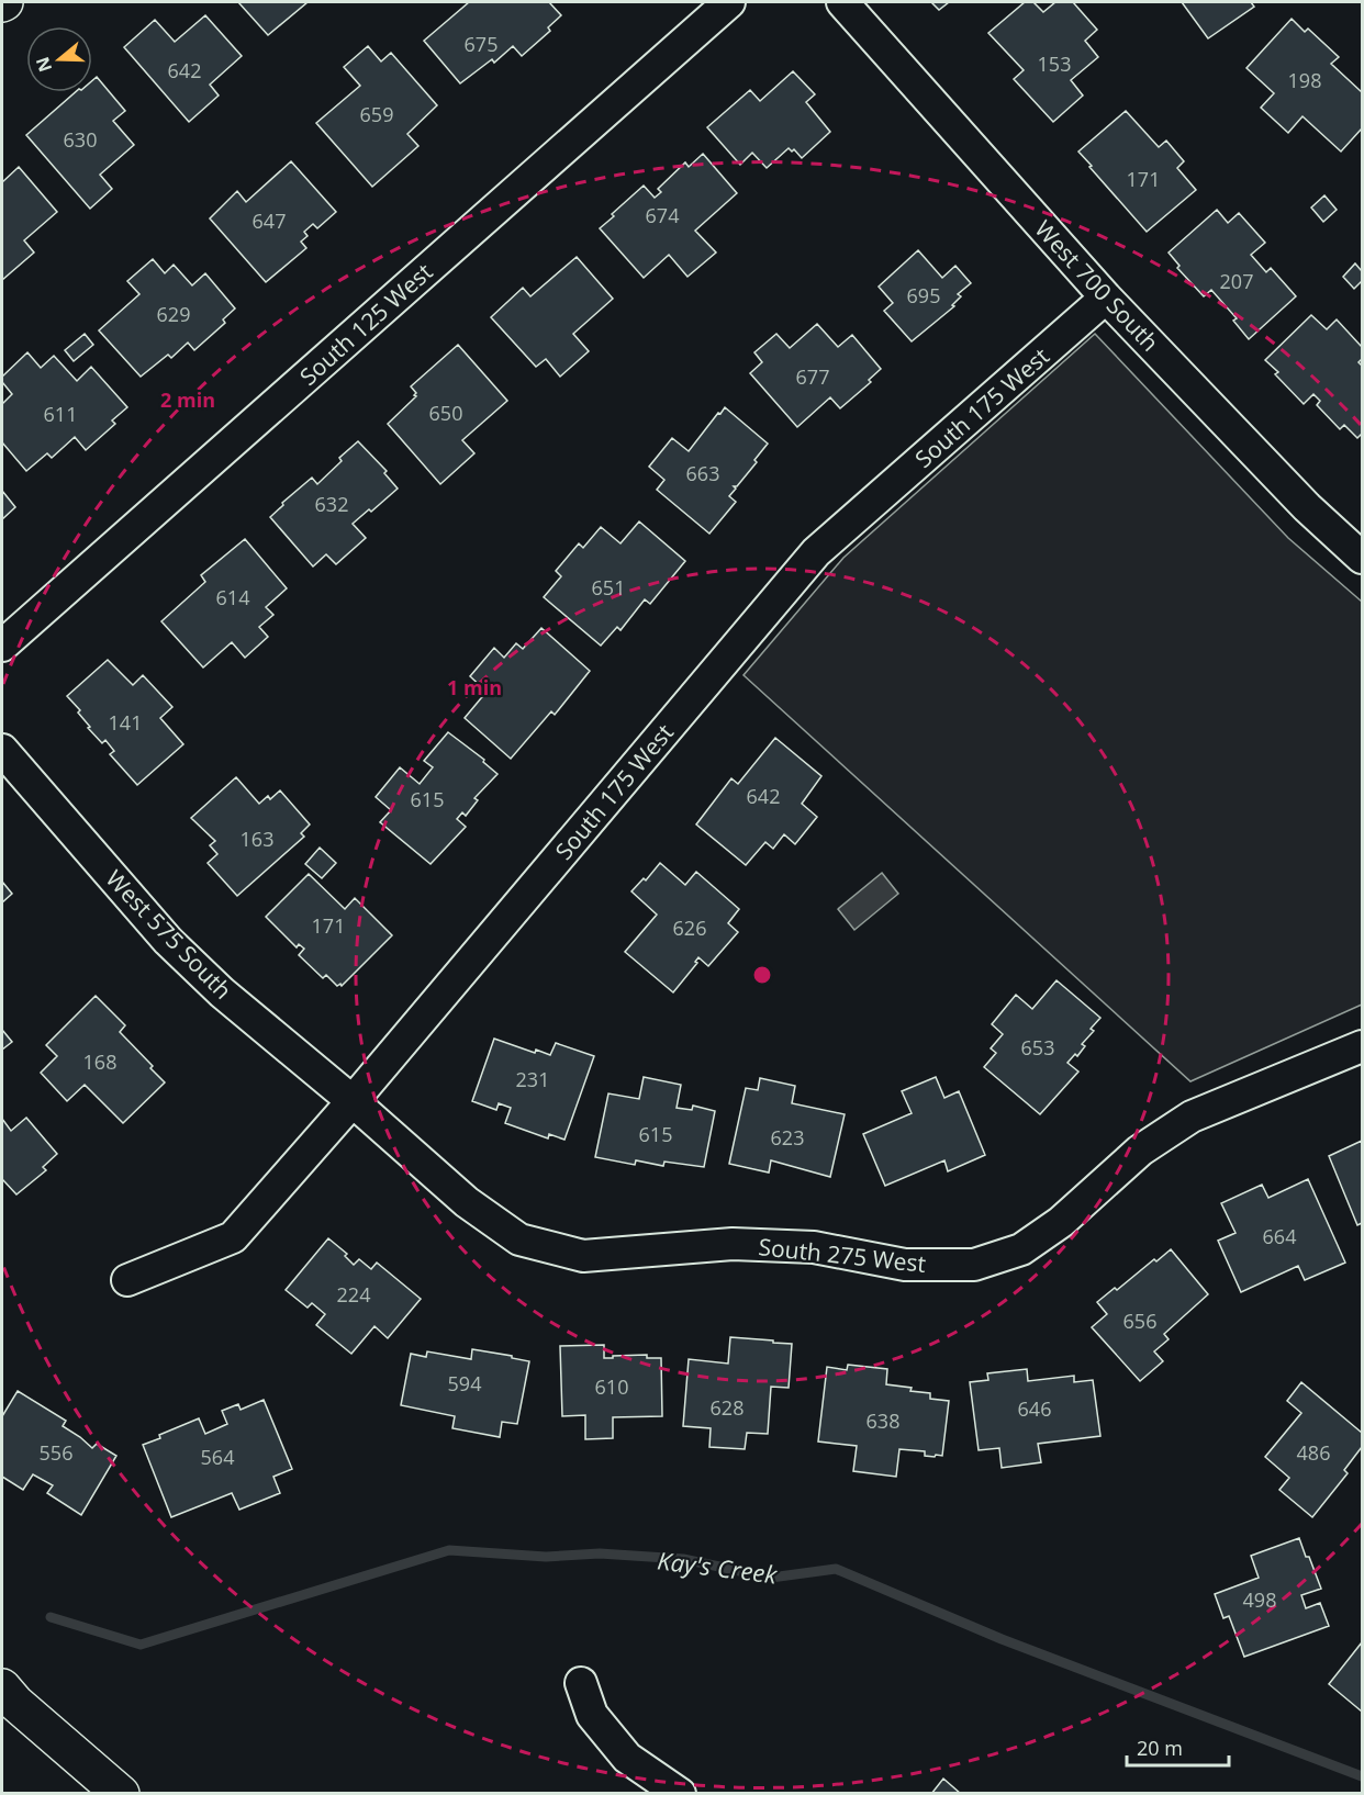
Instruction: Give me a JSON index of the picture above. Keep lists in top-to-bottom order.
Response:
{
  "streets": {
    "street": [
      "West 700 South",
      "South 125 West",
      "South 175 West",
      "West 575 South",
      "South 275 West"
    ]
  },
  "crossings": [
    ["West 700 South", "South 175 West"],
    ["South 175 West", "West 575 South"],
    ["South 175 West", "South 275 West"],
    ["West 575 South", "South 275 West"]
  ],
  "water": ["Kay's Creek"],
  "house_numbers": [
    "675",
    "153",
    "642",
    "198",
    "659",
    "630",
    "171",
    "674",
    "647",
    "207",
    "695",
    "629",
    "677",
    "650",
    "611",
    "663",
    "632",
    "651",
    "614",
    "141",
    "642",
    "615",
    "163",
    "171",
    "626",
    "653",
    "168",
    "231",
    "615",
    "623",
    "664",
    "224",
    "656",
    "594",
    "610",
    "628",
    "646",
    "638",
    "556",
    "486",
    "564",
    "498"
  ],
  "scale_bar": "20 m",
  "north": "left",
  "rings": ["2 min", "1 min"]
}
